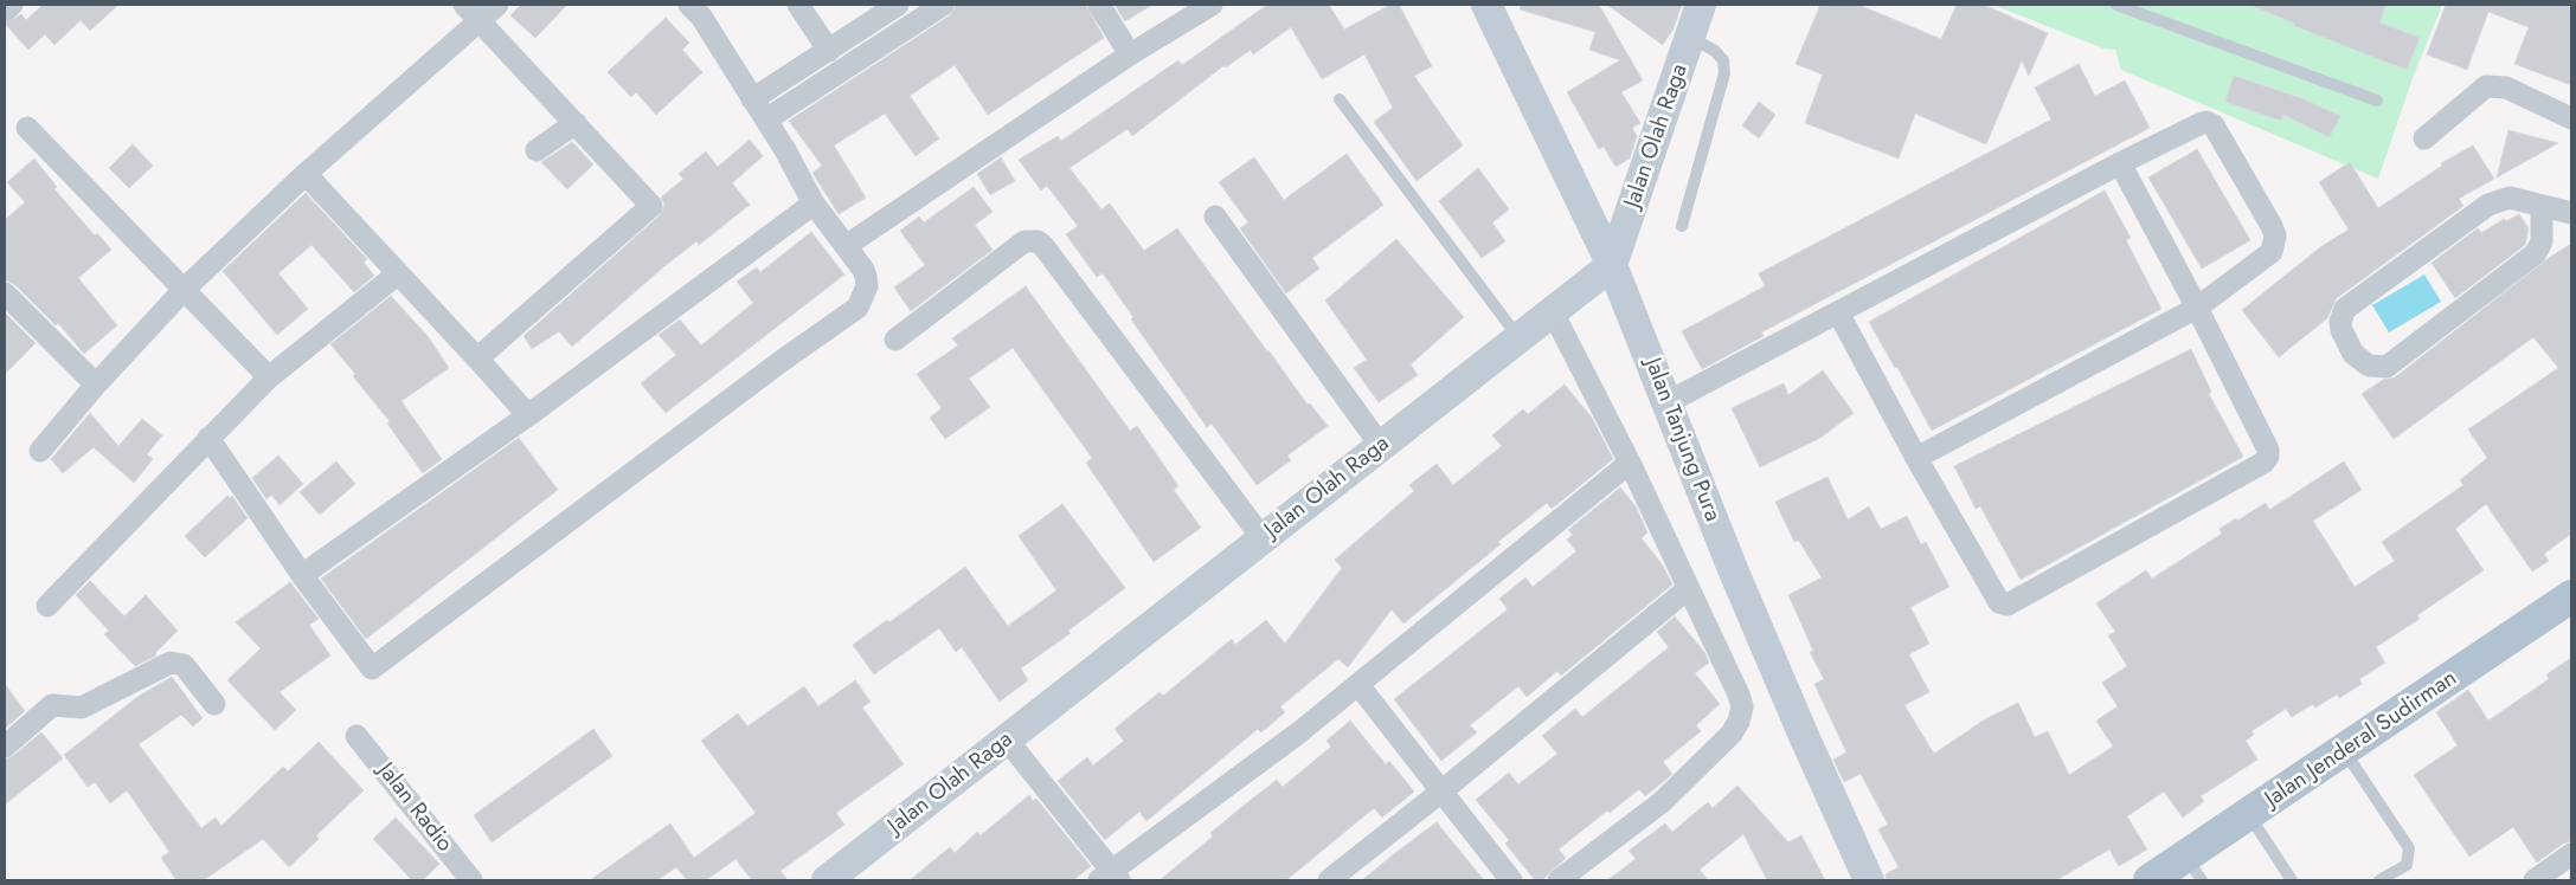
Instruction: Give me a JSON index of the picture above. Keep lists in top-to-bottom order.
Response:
{
  "streets": {
    "main road": ["Jalan Jenderal Sudirman"],
    "street": ["Jalan Olah Raga", "Jalan Tanjung Pura", "Jalan Radio"]
  },
  "crossings": [
    ["Jalan Olah Raga", "Jalan Tanjung Pura"]
  ]
}
